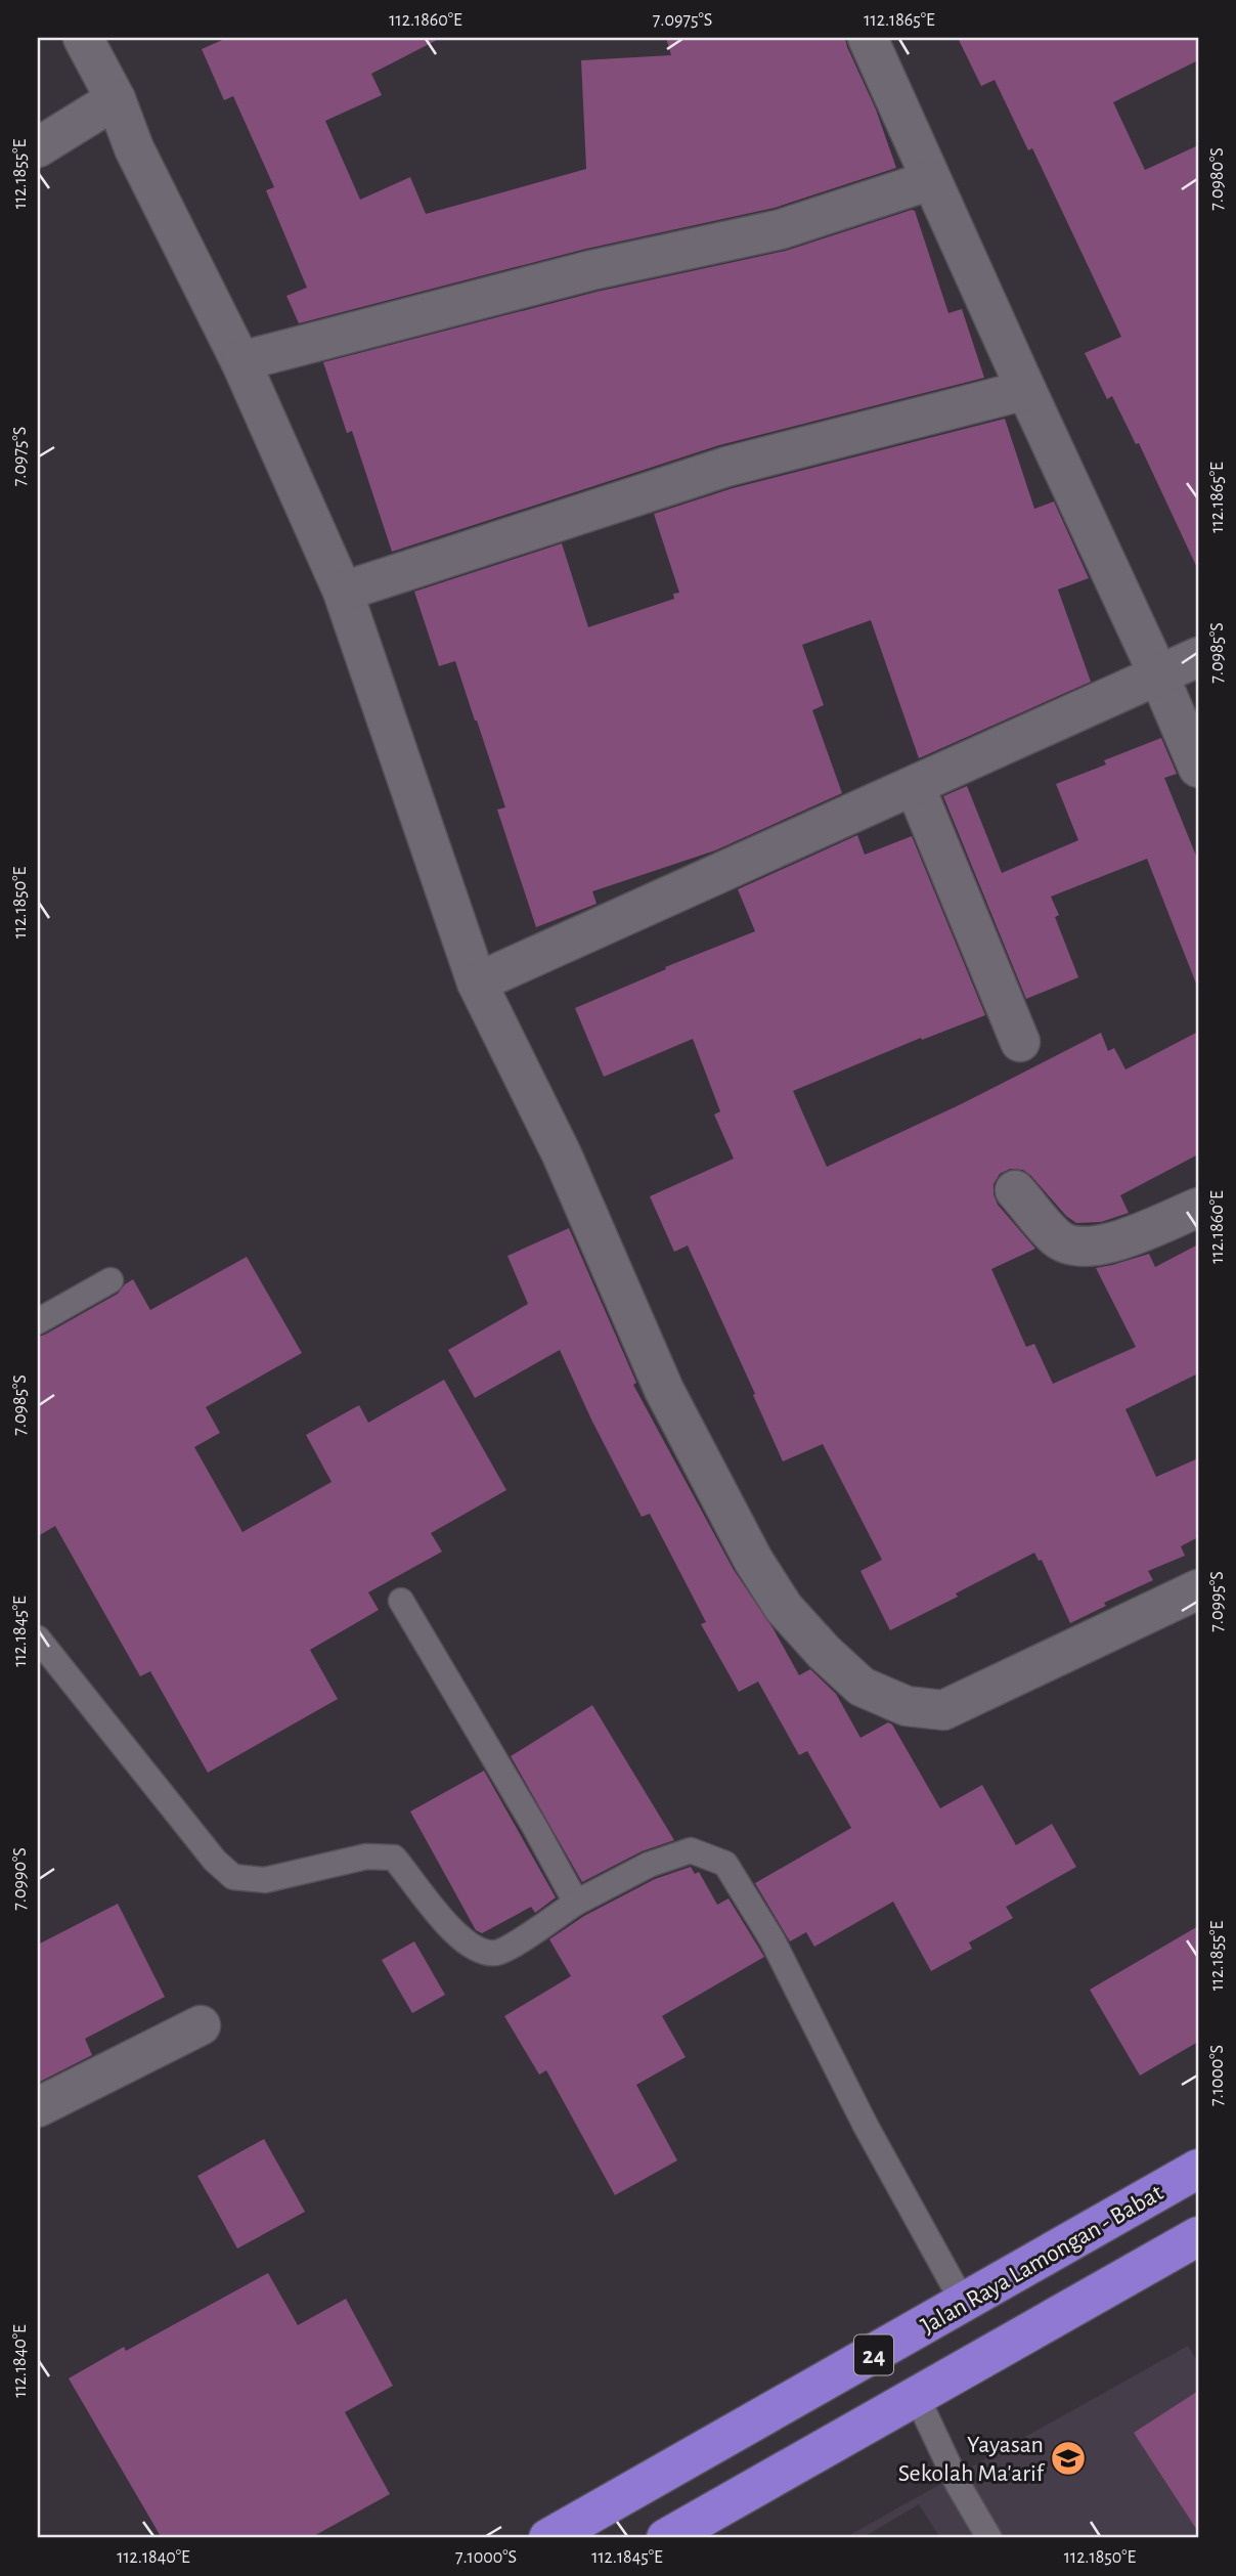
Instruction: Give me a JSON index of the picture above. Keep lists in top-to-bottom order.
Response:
{
  "streets": {
    "highway": ["Jalan Raya Lamongan - Babat", "24"]
  },
  "places": {
    "school or university": ["Yayasan Sekolah Ma'arif"]
  },
  "coordinates": [
    "112.1860°E",
    "7.0975°S",
    "112.1865°E",
    "112.1855°E",
    "7.0980°S",
    "7.0985°S",
    "112.1850°E",
    "7.0995°S",
    "112.1845°E",
    "7.0990°S",
    "7.1000°S",
    "112.1840°E"
  ]
}
